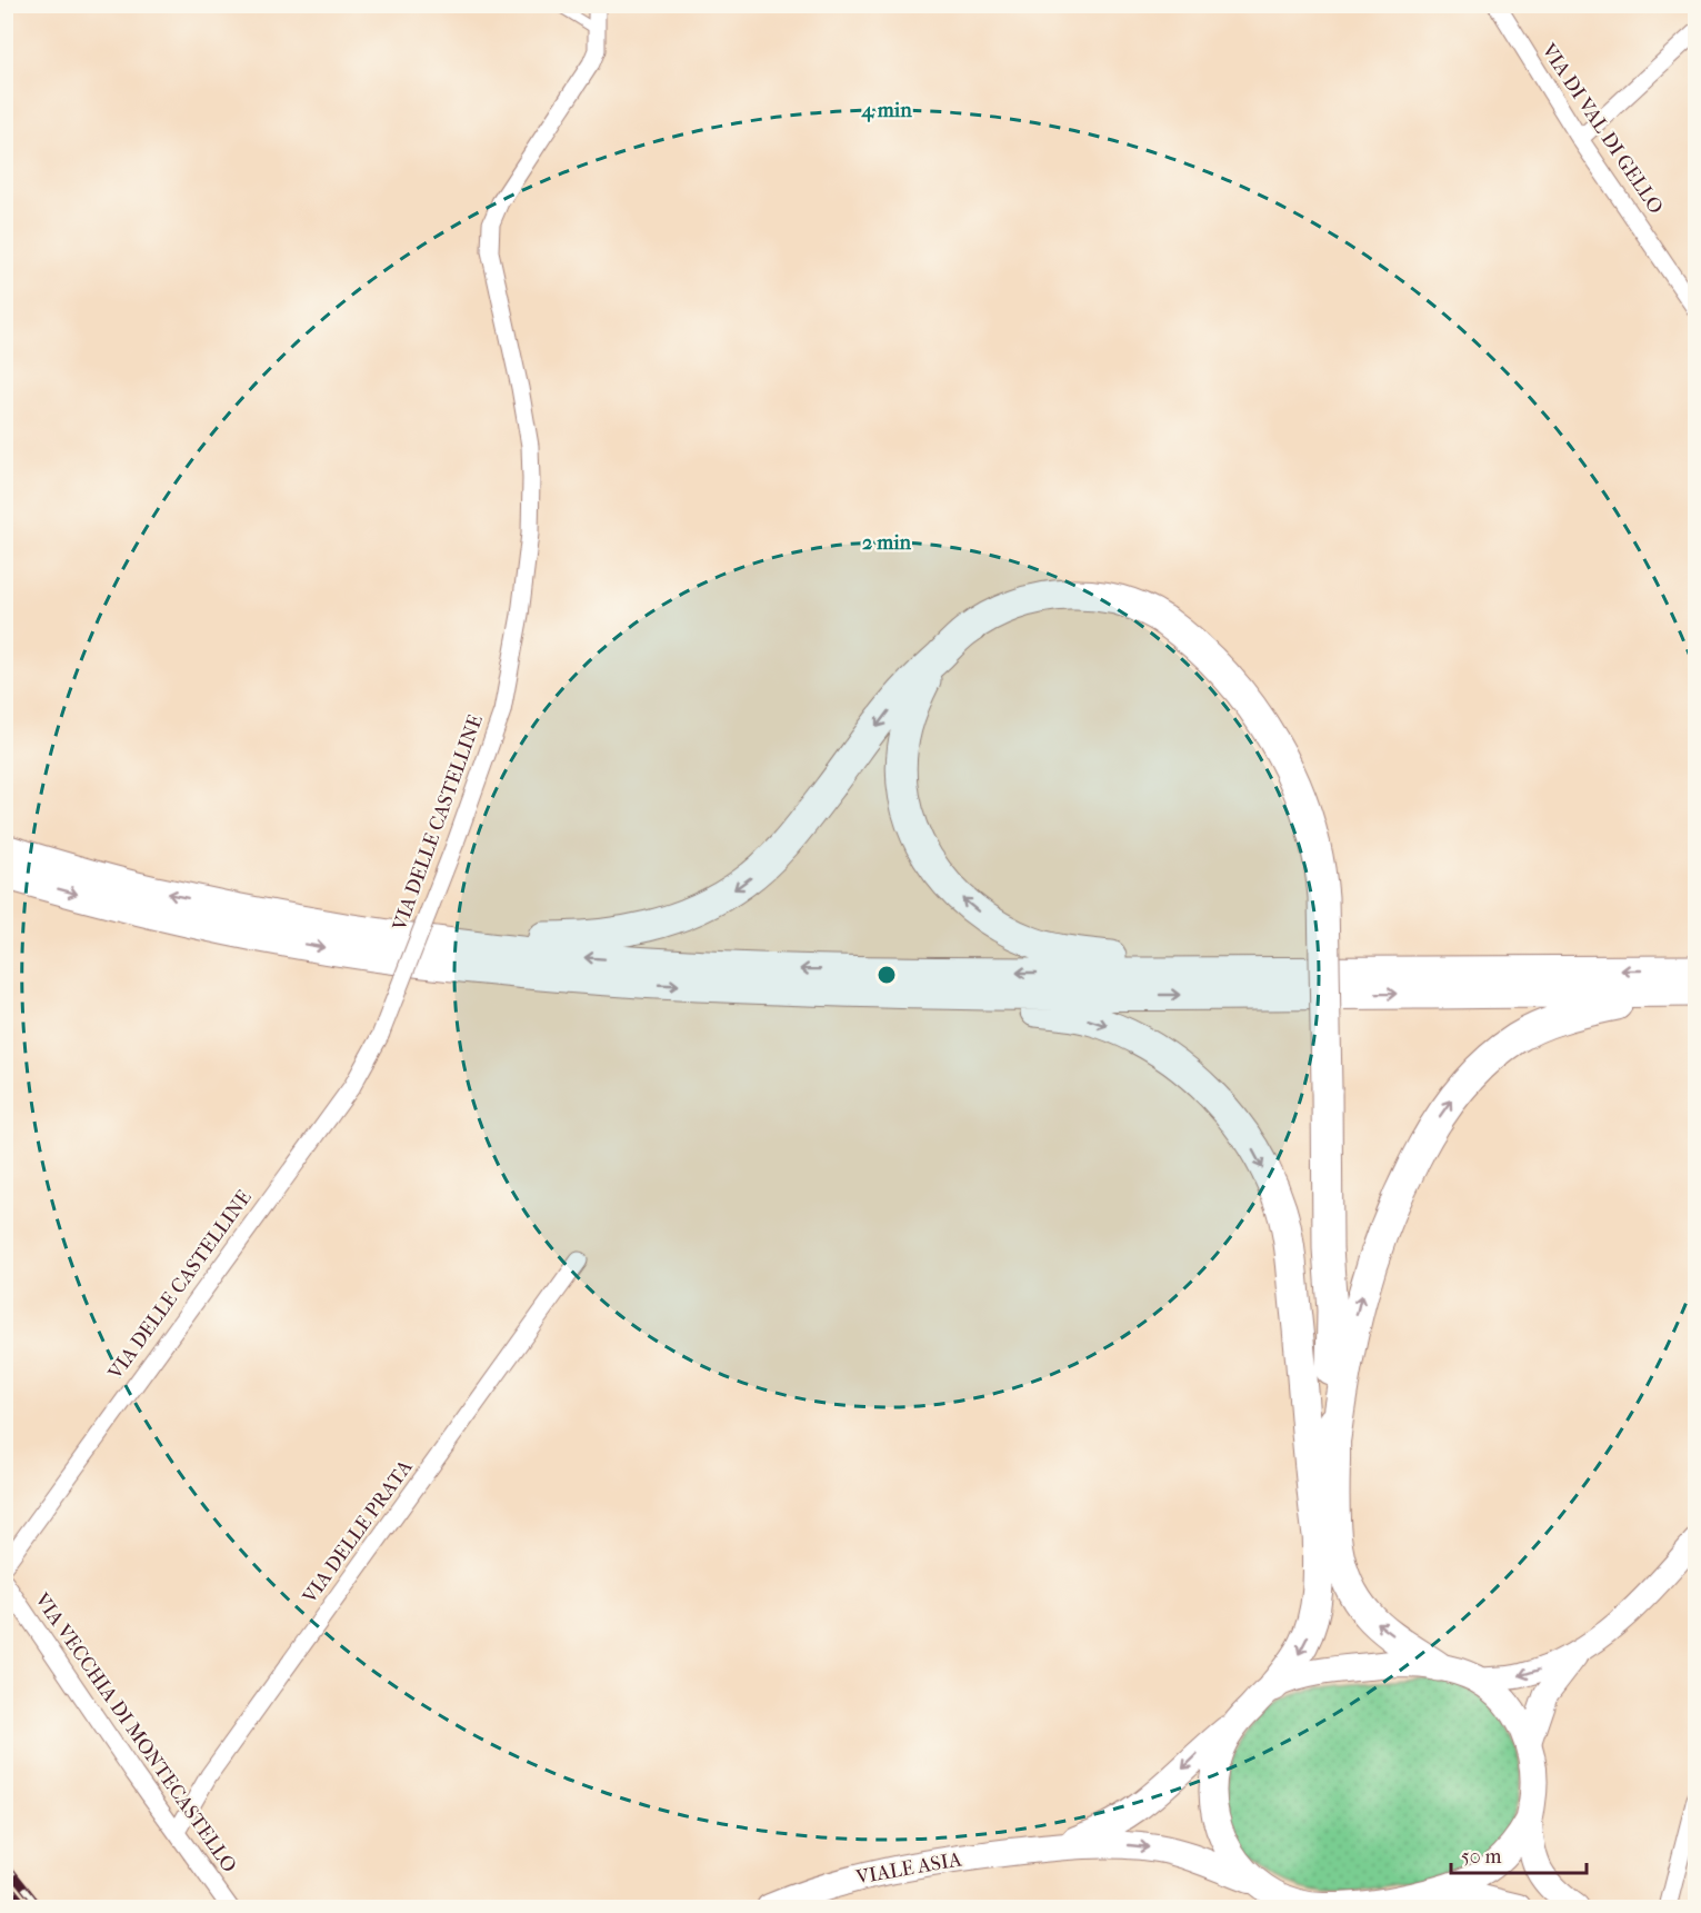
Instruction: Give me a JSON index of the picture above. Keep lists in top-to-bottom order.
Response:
{
  "streets": {
    "main road": ["VIALE ASIA"],
    "street": [
      "VIA DI VAL DI GELLO",
      "VIA DELLE CASTELLINE",
      "VIA DELLE PRATA",
      "VIA VECCHIA DI MONTECASTELLO"
    ]
  },
  "crossings": [
    ["VIA DELLE PRATA", "VIA VECCHIA DI MONTECASTELLO"]
  ],
  "scale_bar": "50 m",
  "rings": ["4 min", "2 min"]
}
